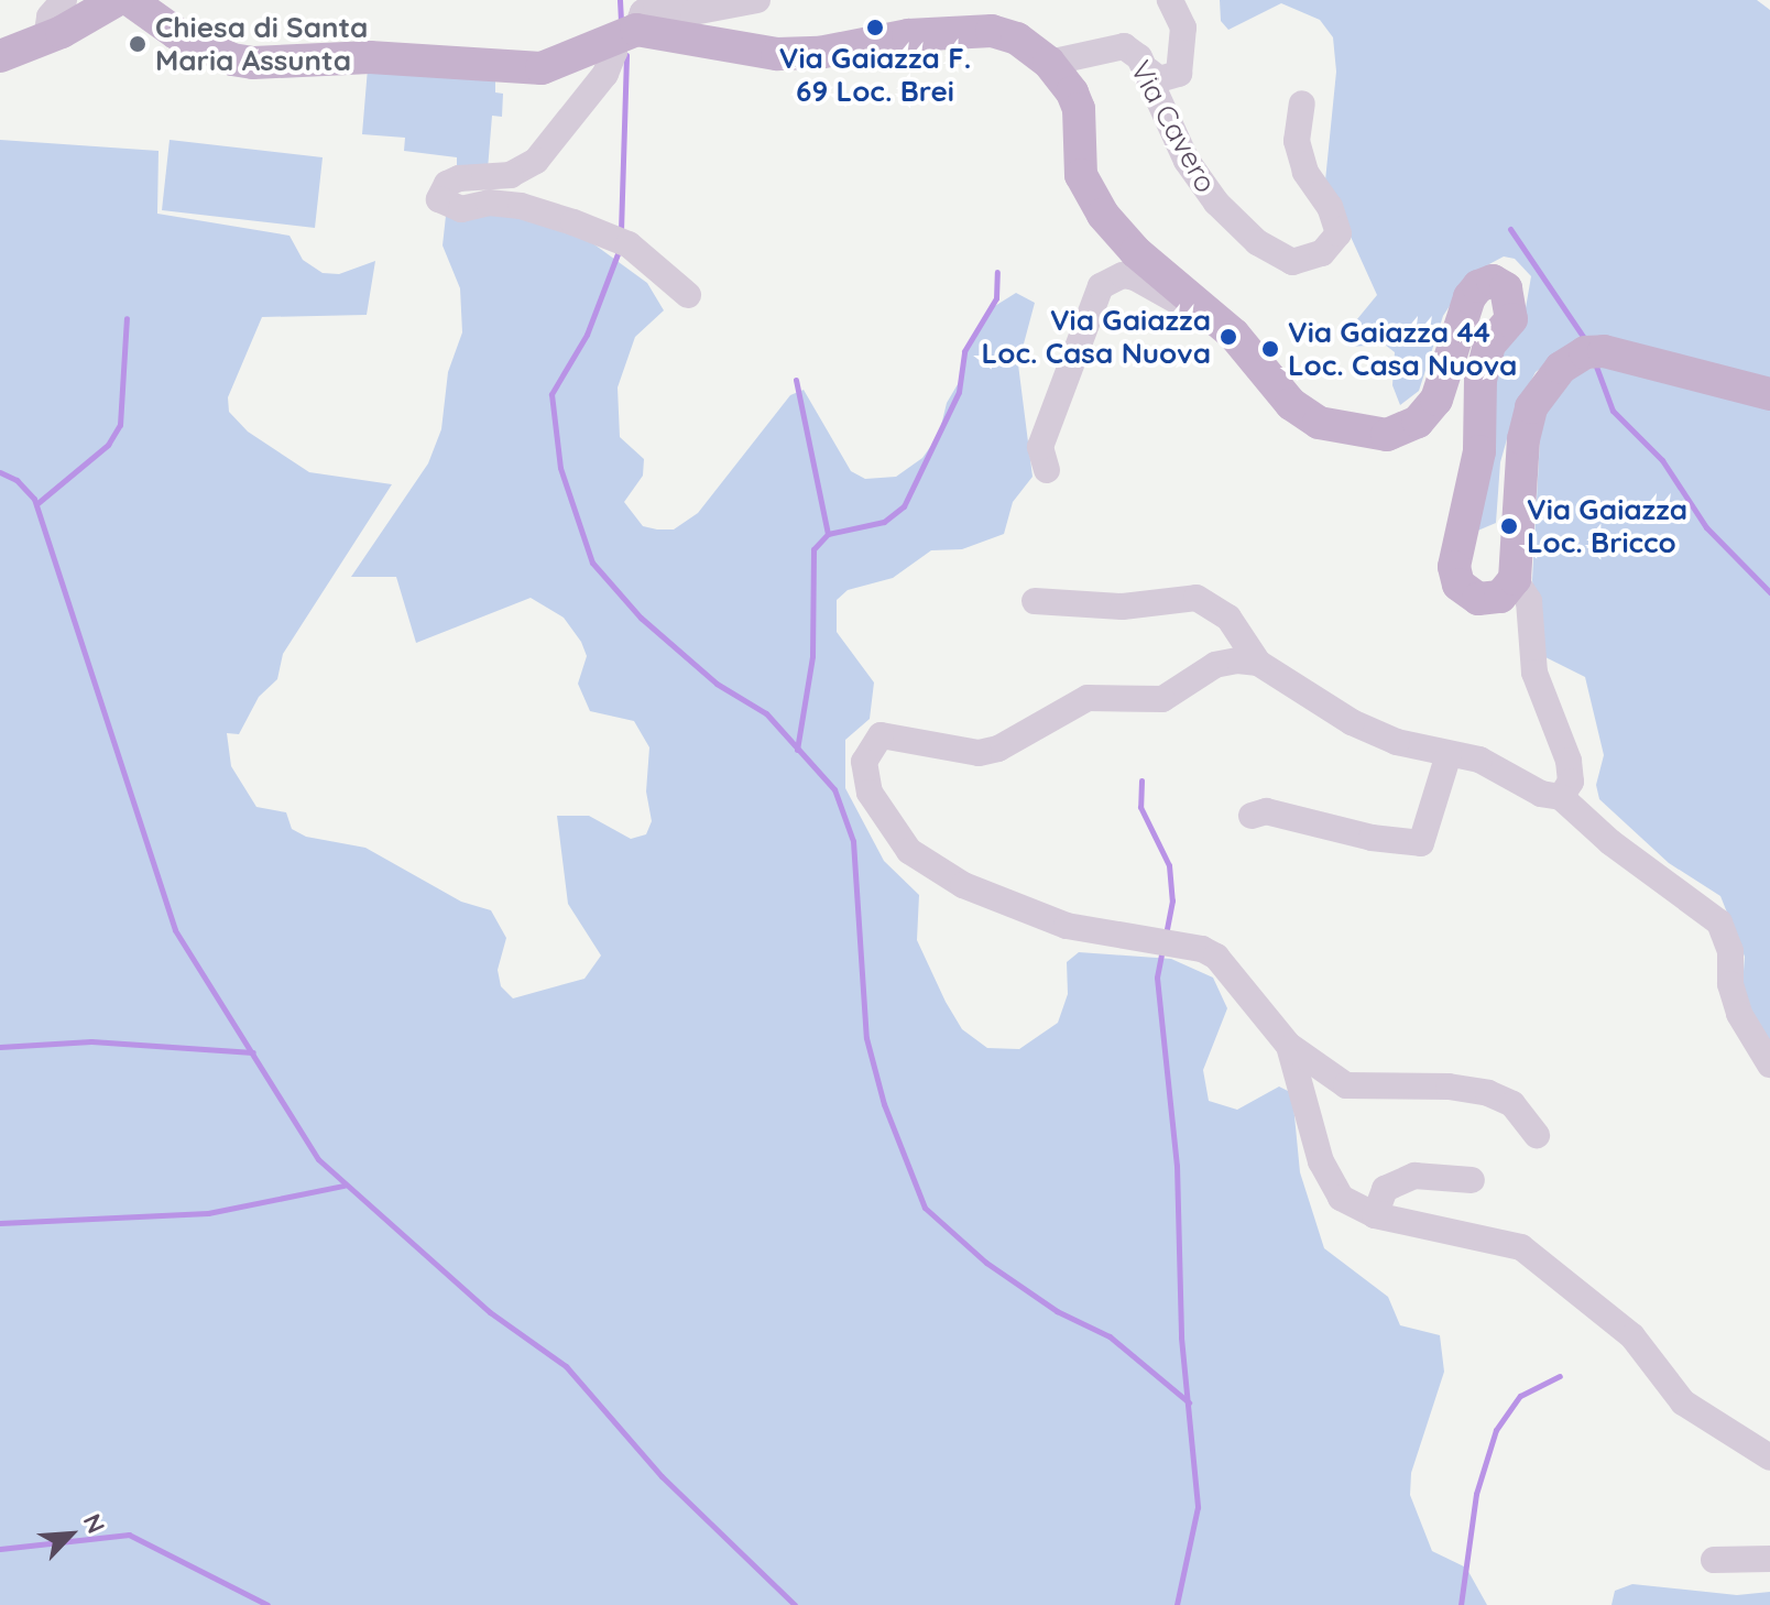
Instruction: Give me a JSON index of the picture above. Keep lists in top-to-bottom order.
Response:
{
  "streets": {
    "street": ["Via Cavero"]
  },
  "places": [
    "Via Gaiazza F. 69 Loc. Brei",
    "Chiesa di Santa Maria Assunta",
    "Via Gaiazza Loc. Casa Nuova",
    "Via Gaiazza 44 Loc. Casa Nuova",
    "Via Gaiazza Loc. Bricco"
  ],
  "north": "top right"
}
